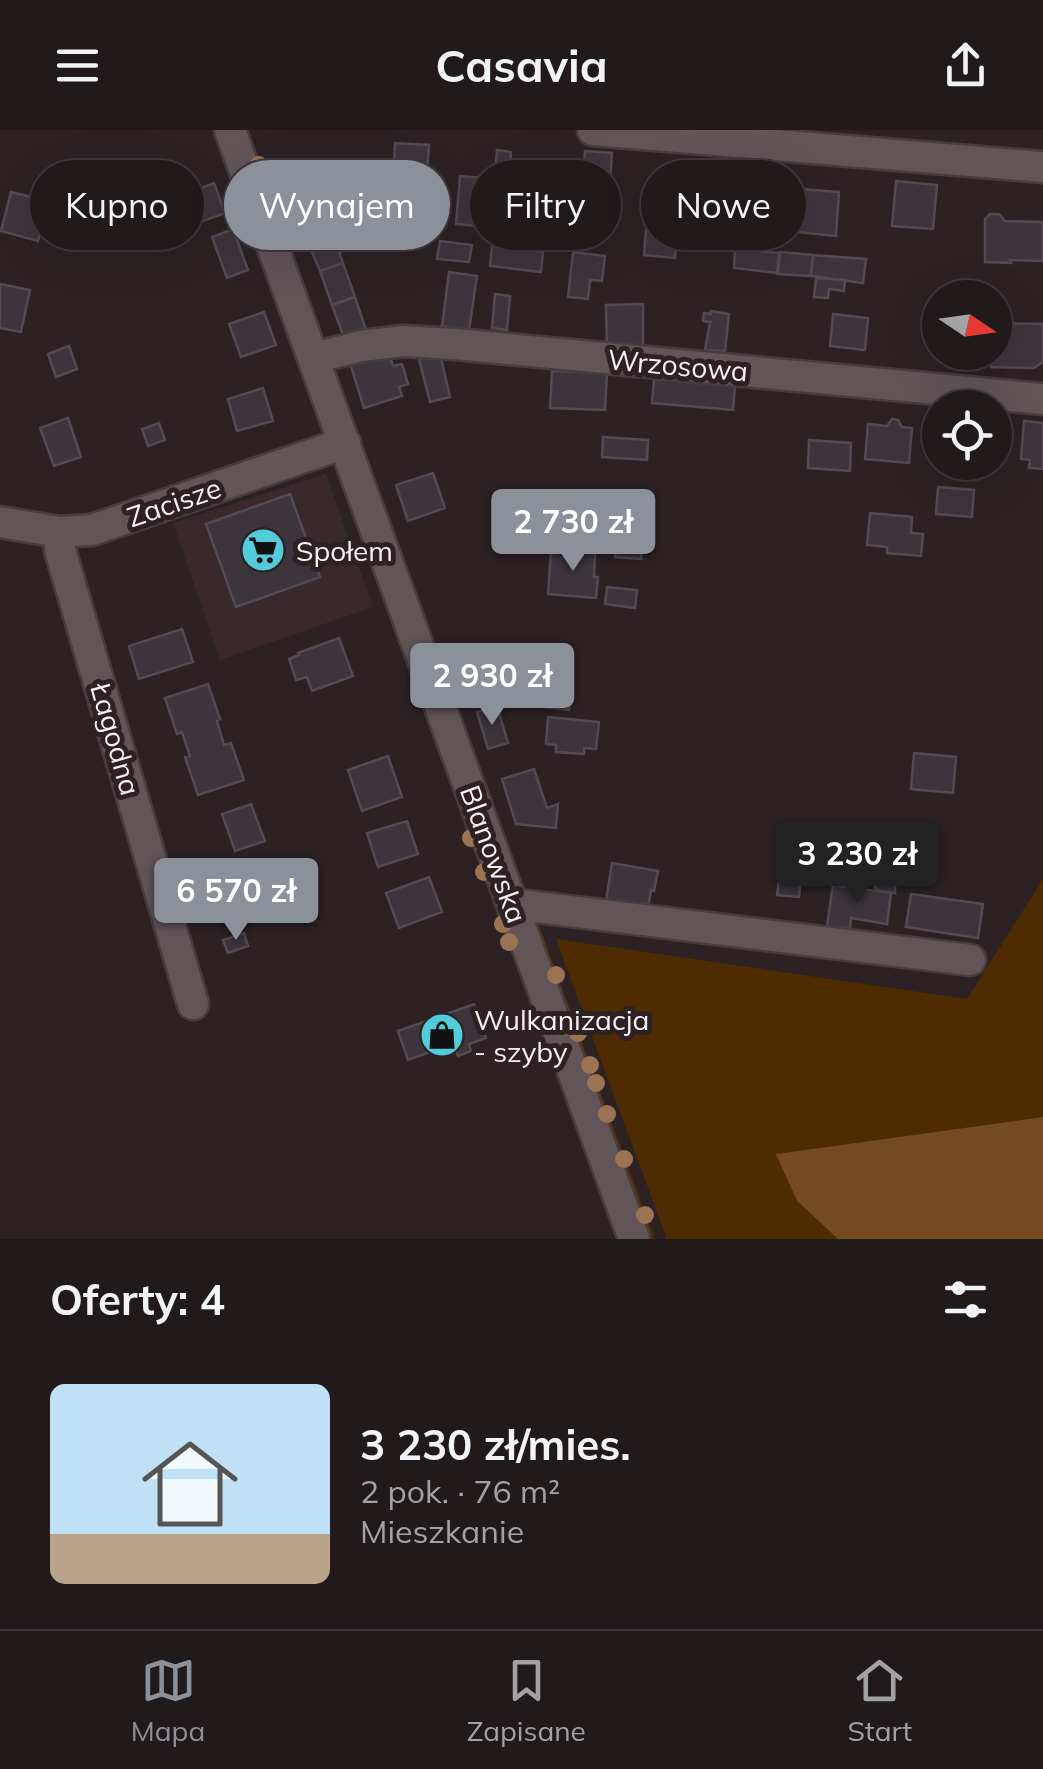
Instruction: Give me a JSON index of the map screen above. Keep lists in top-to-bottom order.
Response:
{
  "streets": {
    "street": [
      "Wrzosowa",
      "Zacisze",
      "Łagodna",
      "Blanowska"
    ]
  },
  "crossings": [
    ["Wrzosowa", "Blanowska"],
    ["Zacisze", "Łagodna"],
    ["Zacisze", "Blanowska"]
  ],
  "places": {
    "supermarket": ["Społem"],
    "shop": ["Wulkanizacja - szyby"]
  },
  "north": "right",
  "page": {
    "header": "Casavia",
    "chip": [
      "Kupno",
      "Wynajem",
      "Filtry",
      "Nowe"
    ],
    "price": [
      "2 730 zł",
      "2 930 zł",
      "3 230 zł",
      "6 570 zł"
    ],
    "heading": "Oferty: 4",
    "list": [
      {
        "name": "3 230 zł/mies.",
        "note": "2 pok. · 76 m² · Mieszkanie"
      }
    ],
    "tabs": ["Mapa", "Zapisane", "Start"]
  }
}
